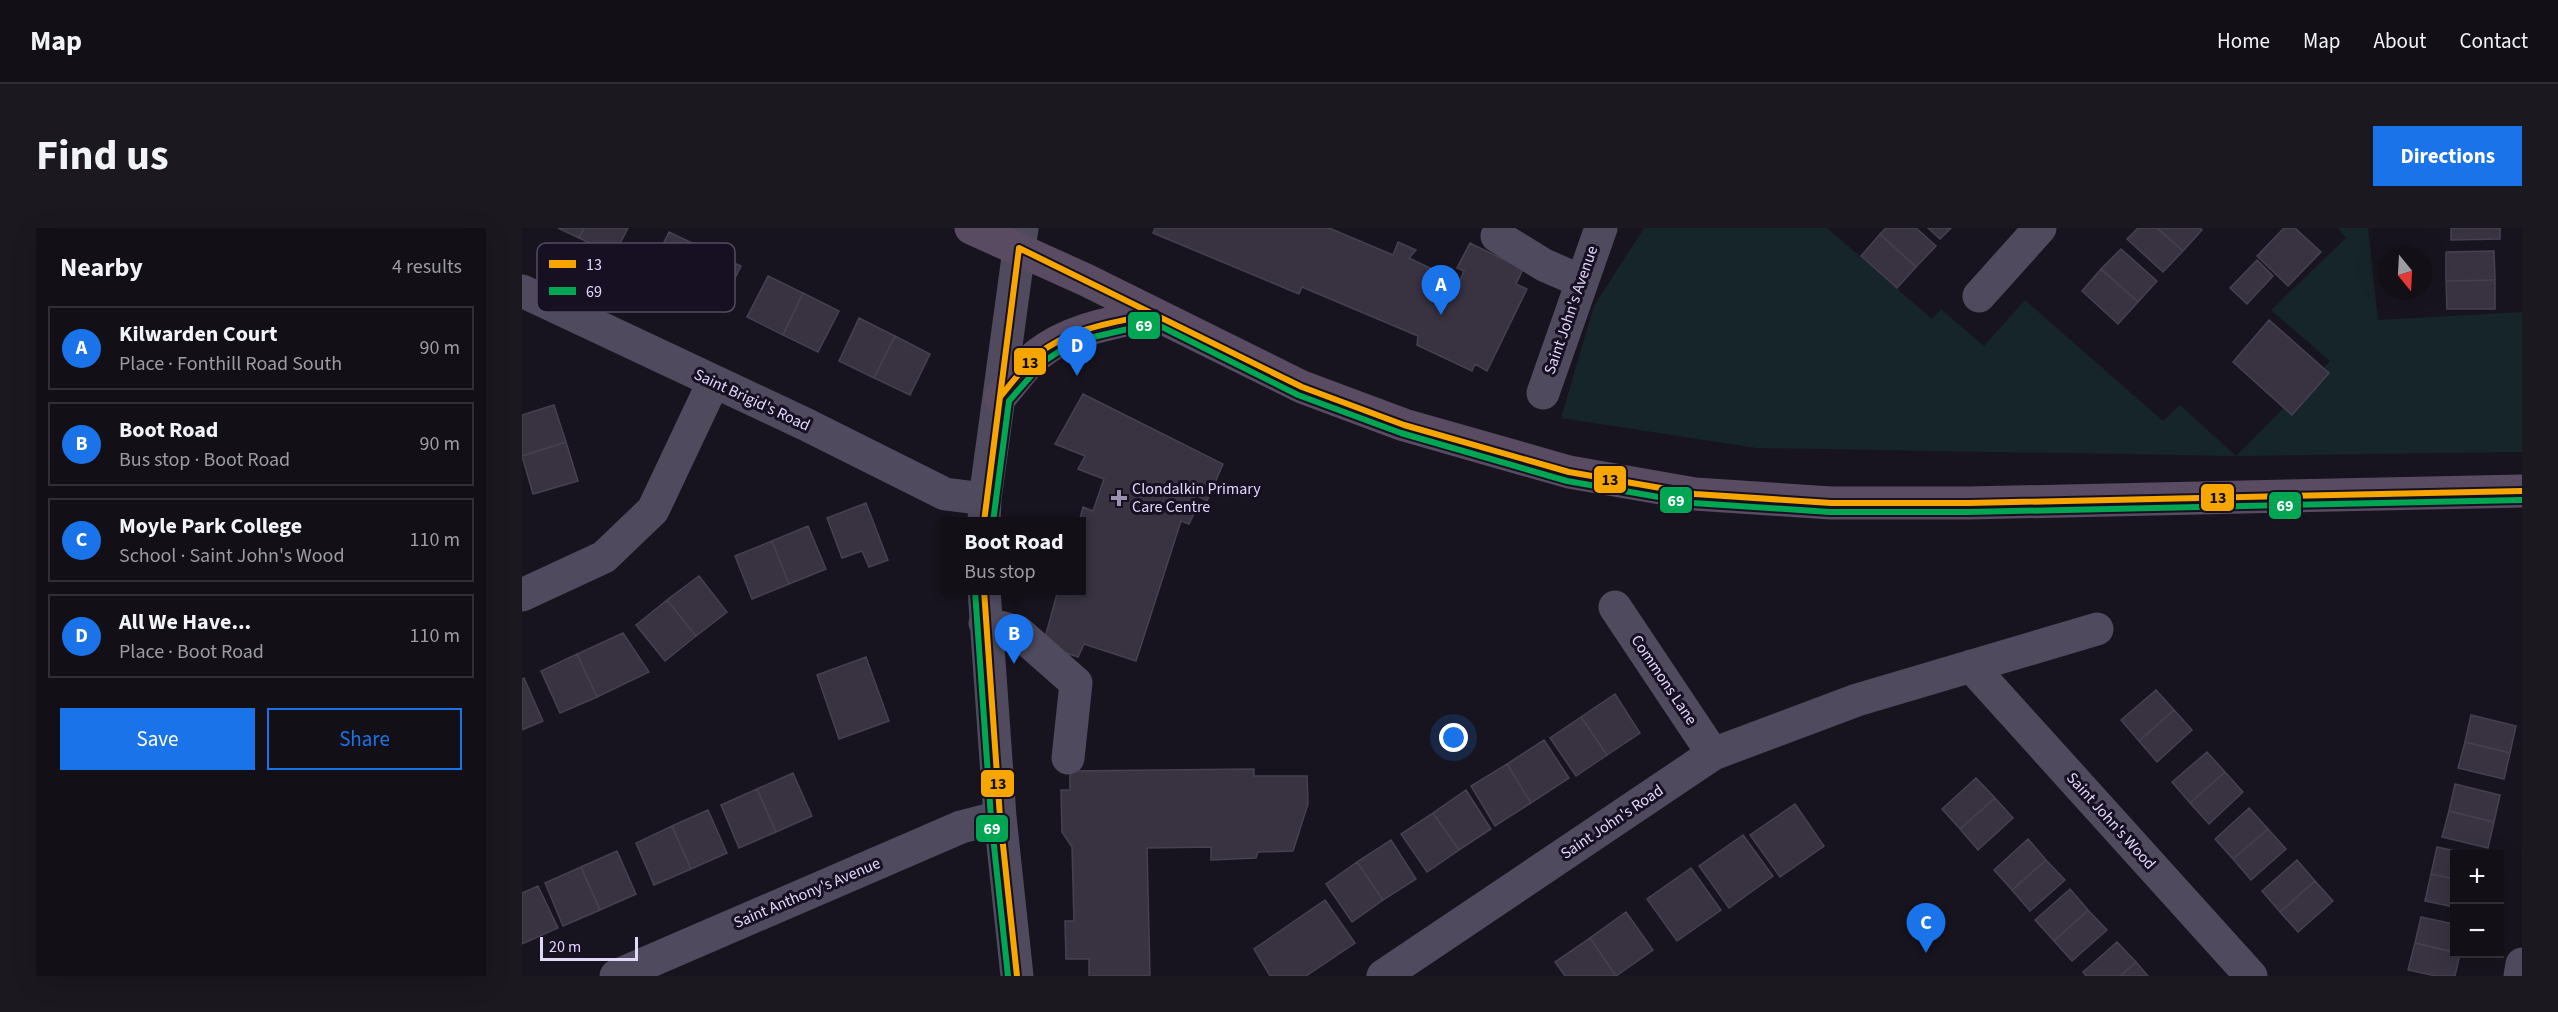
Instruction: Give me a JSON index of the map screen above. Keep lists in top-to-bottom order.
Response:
{
  "streets": {
    "street": [
      "Saint John's Avenue",
      "Saint Brigid's Road",
      "Commons Lane",
      "Saint John's Wood",
      "Saint John's Road",
      "Saint Anthony's Avenue"
    ]
  },
  "crossings": [
    ["Commons Lane", "Saint John's Road"],
    ["Saint John's Wood", "Saint John's Road"]
  ],
  "places": {
    "health": ["Clondalkin Primary Care Centre"]
  },
  "lines": ["transit line 13", "transit line 69"],
  "legend": ["13", "69"],
  "scale_bar": "20 m",
  "north": "bottom",
  "page": {
    "header": "Map",
    "nav": [
      "Home",
      "Map",
      "About",
      "Contact"
    ],
    "title": "Find us",
    "buttons": [
      "Directions",
      ["Save", "Share"]
    ],
    "heading": ["Nearby", "4 results"],
    "pins": [
      "A",
      "D",
      "B",
      "C"
    ],
    "list": [
      {
        "mark": "A",
        "name": "Kilwarden Court",
        "note": "Place · Fonthill Road South",
        "value": "90 m"
      },
      {
        "mark": "B",
        "name": "Boot Road",
        "note": "Bus stop · Boot Road",
        "value": "90 m"
      },
      {
        "mark": "C",
        "name": "Moyle Park College",
        "note": "School · Saint John's Wood",
        "value": "110 m"
      },
      {
        "mark": "D",
        "name": "All We Have...",
        "note": "Place · Boot Road",
        "value": "110 m"
      }
    ],
    "popup": ["Boot Road", "Bus stop"],
    "map_buttons": ["+", "−"],
    "scale": "20 m"
  }
}
